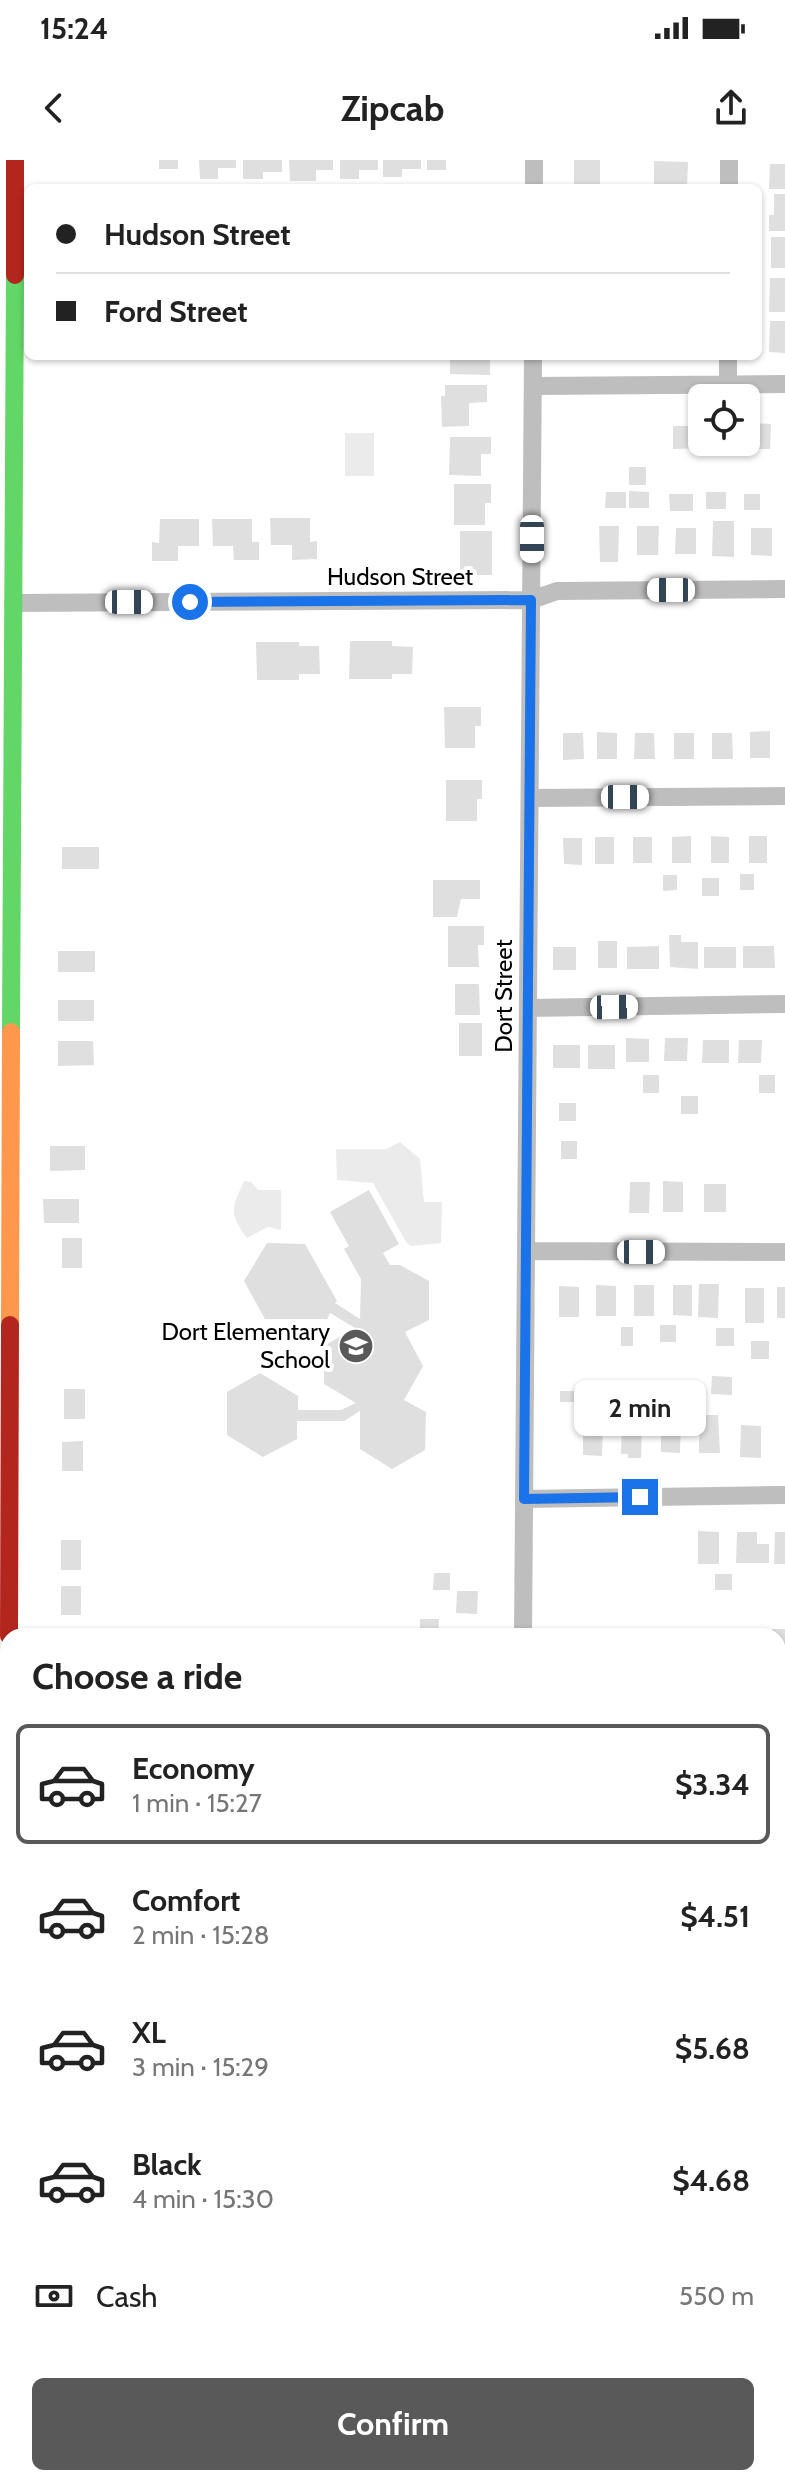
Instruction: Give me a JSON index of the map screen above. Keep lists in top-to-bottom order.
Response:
{
  "streets": {
    "street": ["Hudson Street", "Dort Street"]
  },
  "crossings": [
    ["Hudson Street", "Dort Street"]
  ],
  "places": {
    "school or university": ["Dort Elementary School"]
  },
  "page": {
    "status": "15:24",
    "header": "Zipcab",
    "banner": ["Hudson Street", "Ford Street"],
    "bubble": "2 min",
    "heading": "Choose a ride",
    "list": [
      {
        "name": "Economy",
        "note": "1 min · 15:27",
        "value": "$3.34"
      },
      {
        "name": "Comfort",
        "note": "2 min · 15:28",
        "value": "$4.51"
      },
      {
        "name": "XL",
        "note": "3 min · 15:29",
        "value": "$5.68"
      },
      {
        "name": "Black",
        "note": "4 min · 15:30",
        "value": "$4.68"
      }
    ],
    "pay": ["Cash", "550 m"],
    "buttons": "Confirm"
  }
}
